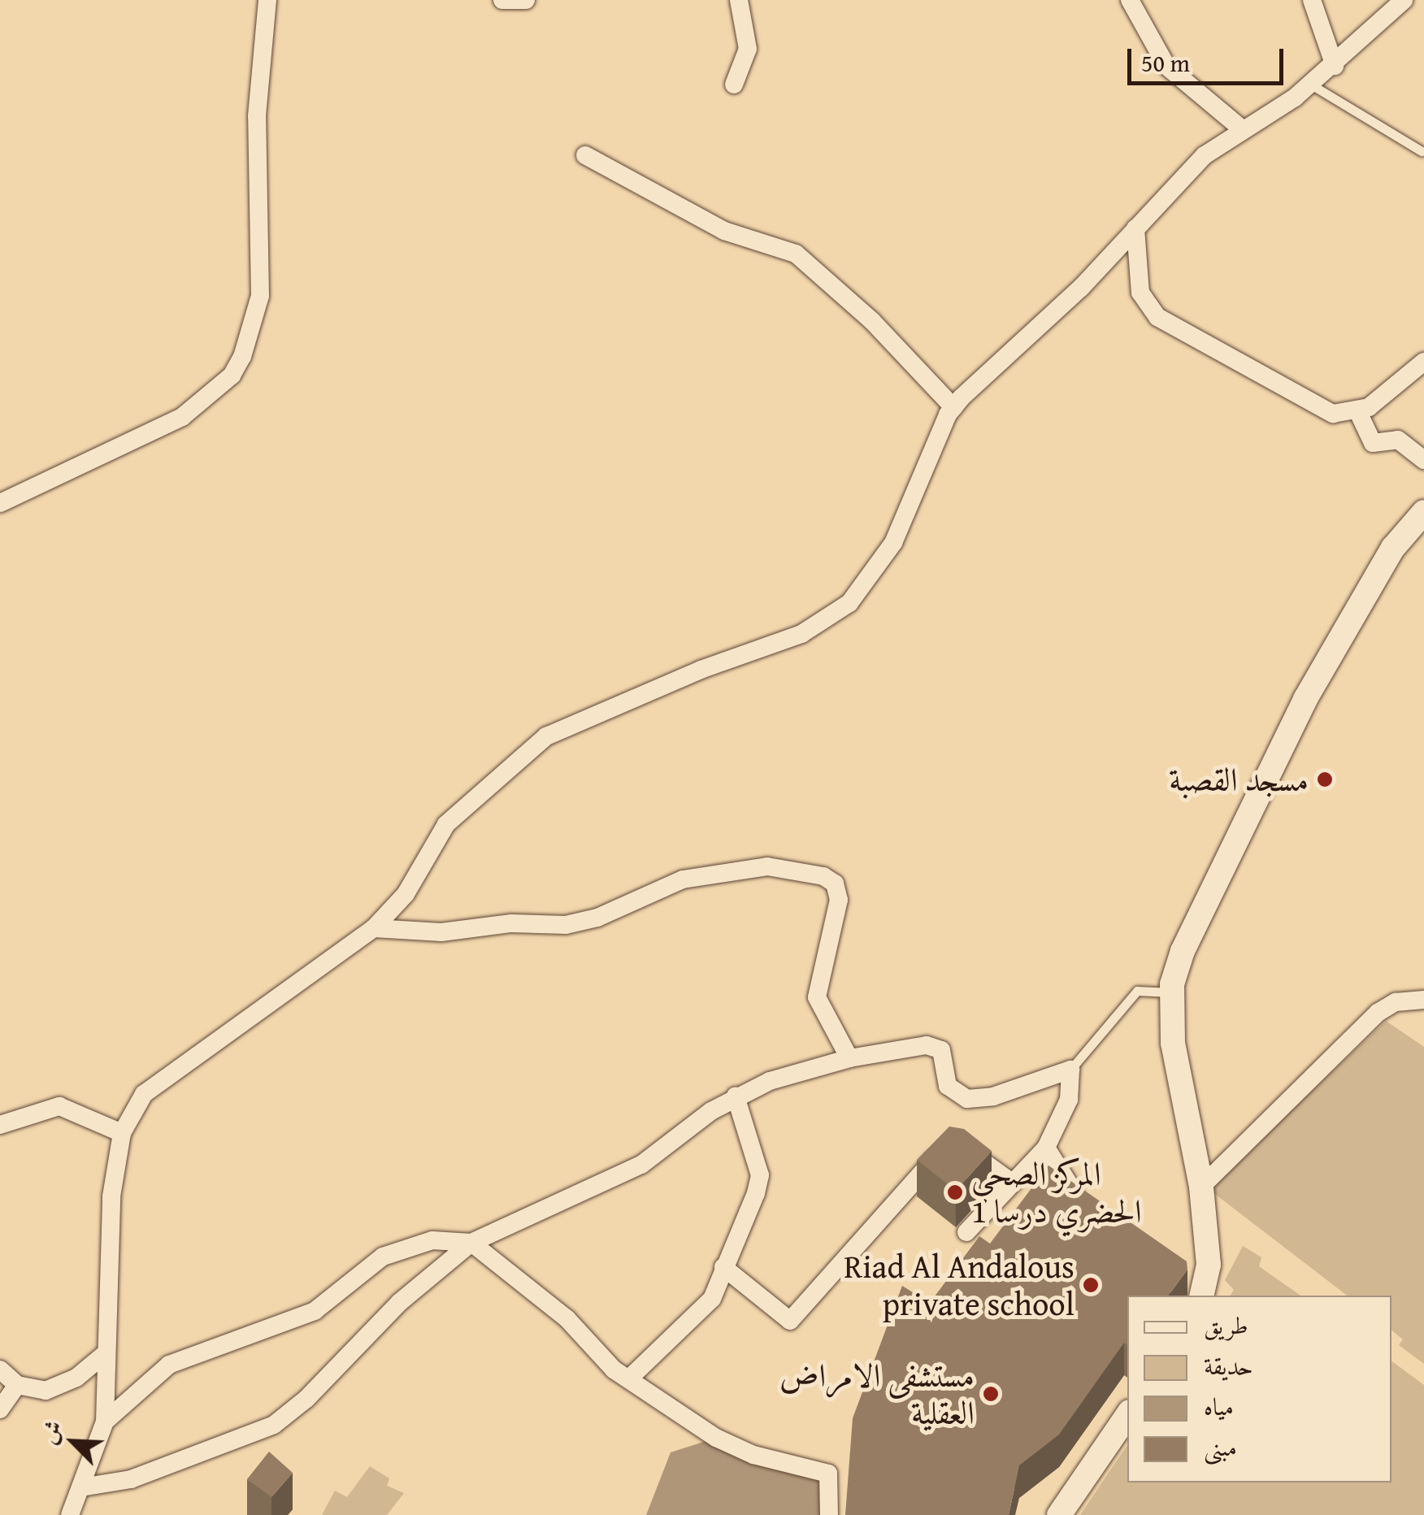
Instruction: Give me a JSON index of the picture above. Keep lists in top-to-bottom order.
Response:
{
  "places": [
    "مسجد القصبة",
    "المركز الصحي الحضري درسا 1",
    "Riad Al Andalous private school",
    "مستشفى الامراض العقلية"
  ],
  "legend": [
    "طريق",
    "حديقة",
    "مياه",
    "مبنى"
  ],
  "scale_bar": "50 m",
  "north": "top left"
}
